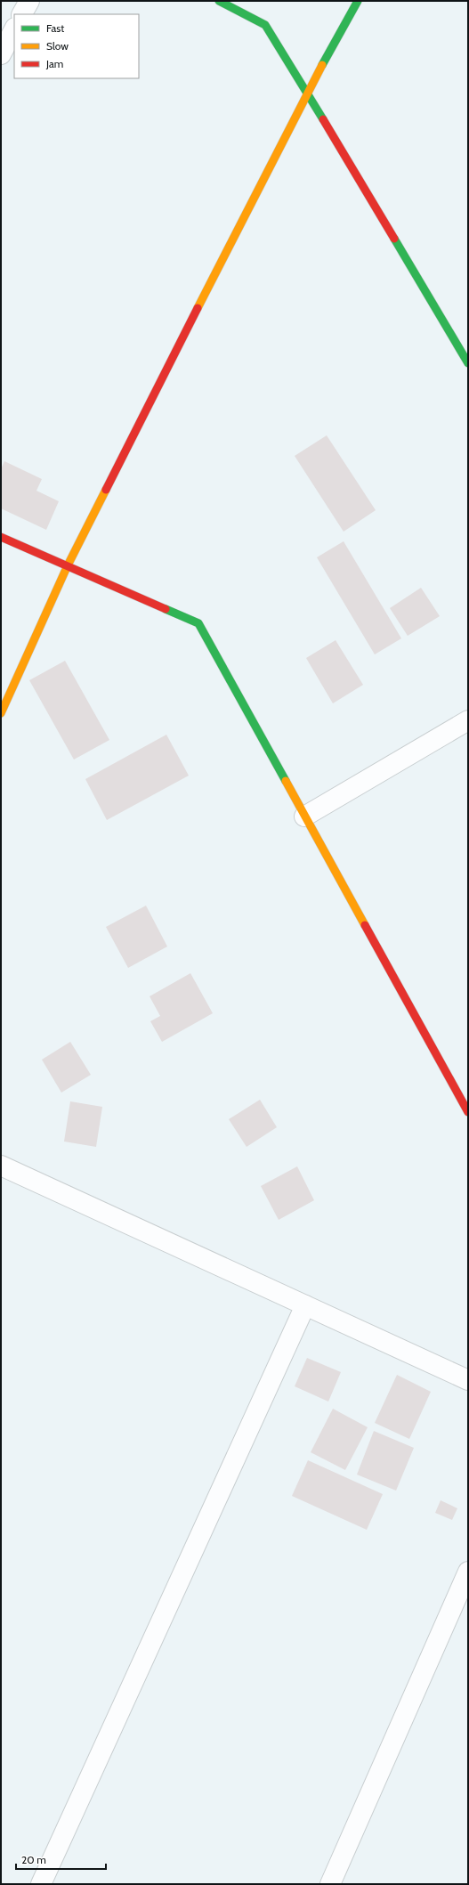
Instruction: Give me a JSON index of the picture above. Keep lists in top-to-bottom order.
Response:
{
  "legend": ["Fast", "Slow", "Jam"],
  "scale_bar": "20 m"
}
